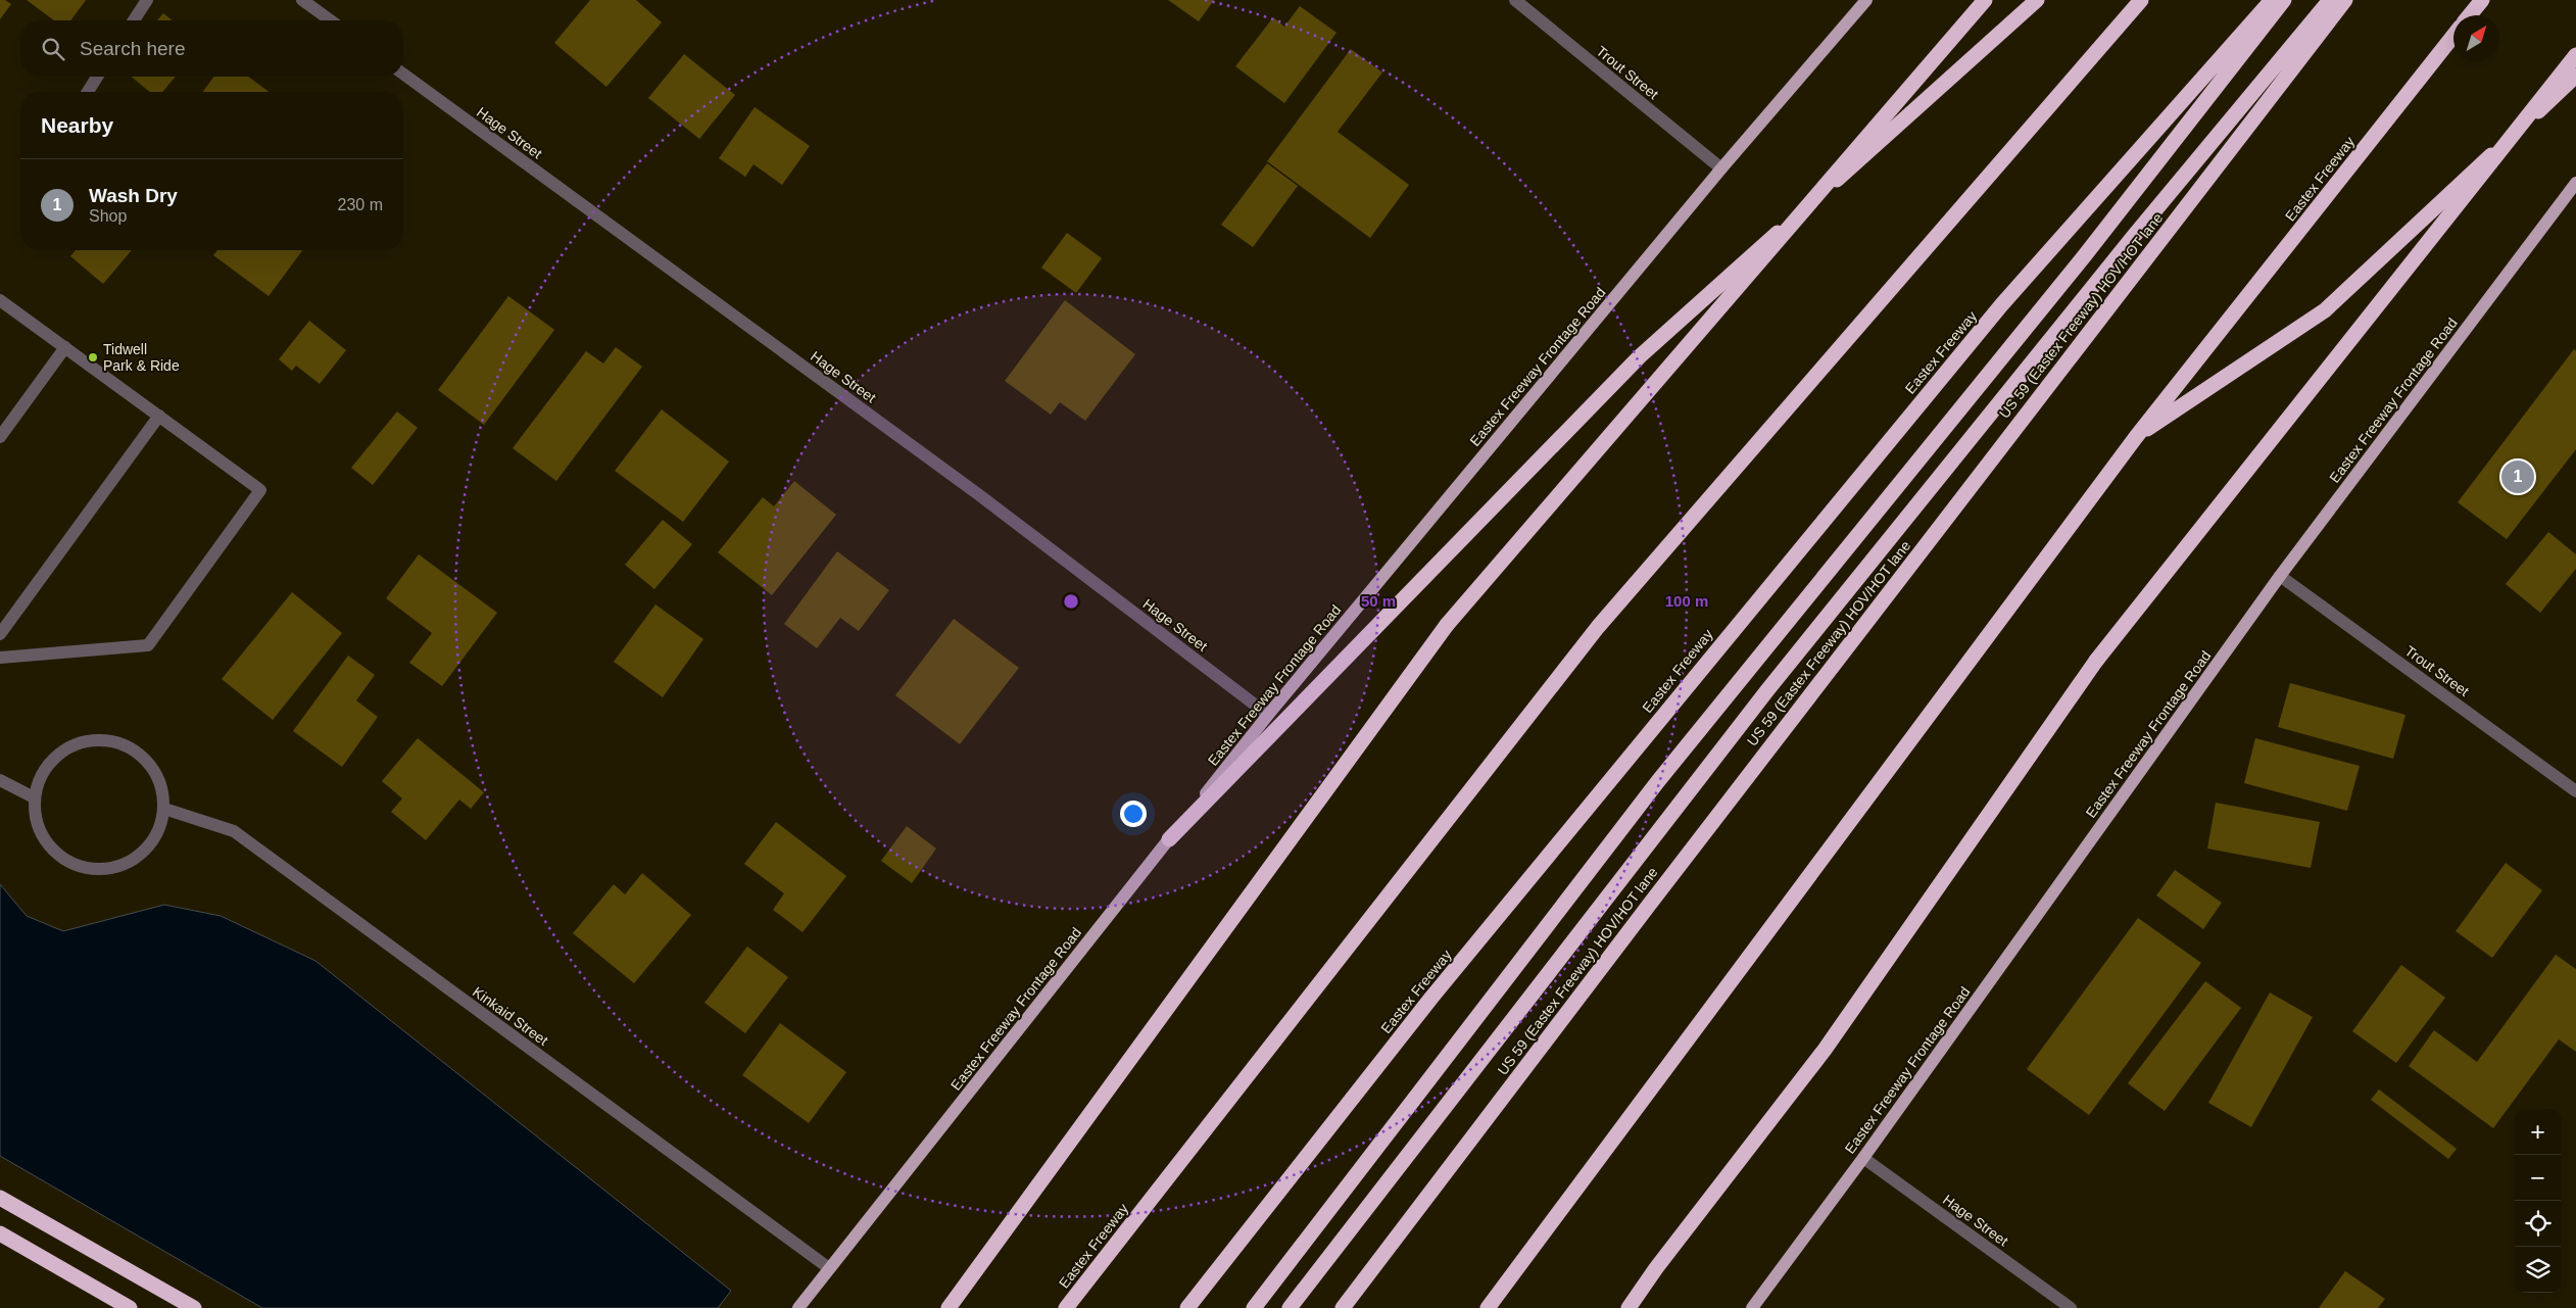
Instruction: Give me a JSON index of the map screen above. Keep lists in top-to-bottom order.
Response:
{
  "streets": {
    "highway": ["Eastex Freeway", "US 59 (Eastex Freeway) HOV/HOT lane"],
    "main road": ["Eastex Freeway Frontage Road"],
    "street": ["Trout Street", "Hage Street", "Kinkaid Street"]
  },
  "crossings": [
    ["Trout Street", "Eastex Freeway Frontage Road"],
    ["Hage Street", "Eastex Freeway Frontage Road"],
    ["Eastex Freeway Frontage Road", "Kinkaid Street"]
  ],
  "places": ["Tidwell Park & Ride"],
  "north": "top right",
  "page": {
    "search": "Search here",
    "heading": "Nearby",
    "list": [
      {
        "mark": "1",
        "name": "Wash Dry",
        "note": "Shop",
        "value": "230 m"
      }
    ],
    "pins": "1",
    "map_buttons": ["+", "−"]
  },
  "rings": ["50 m", "100 m"]
}
